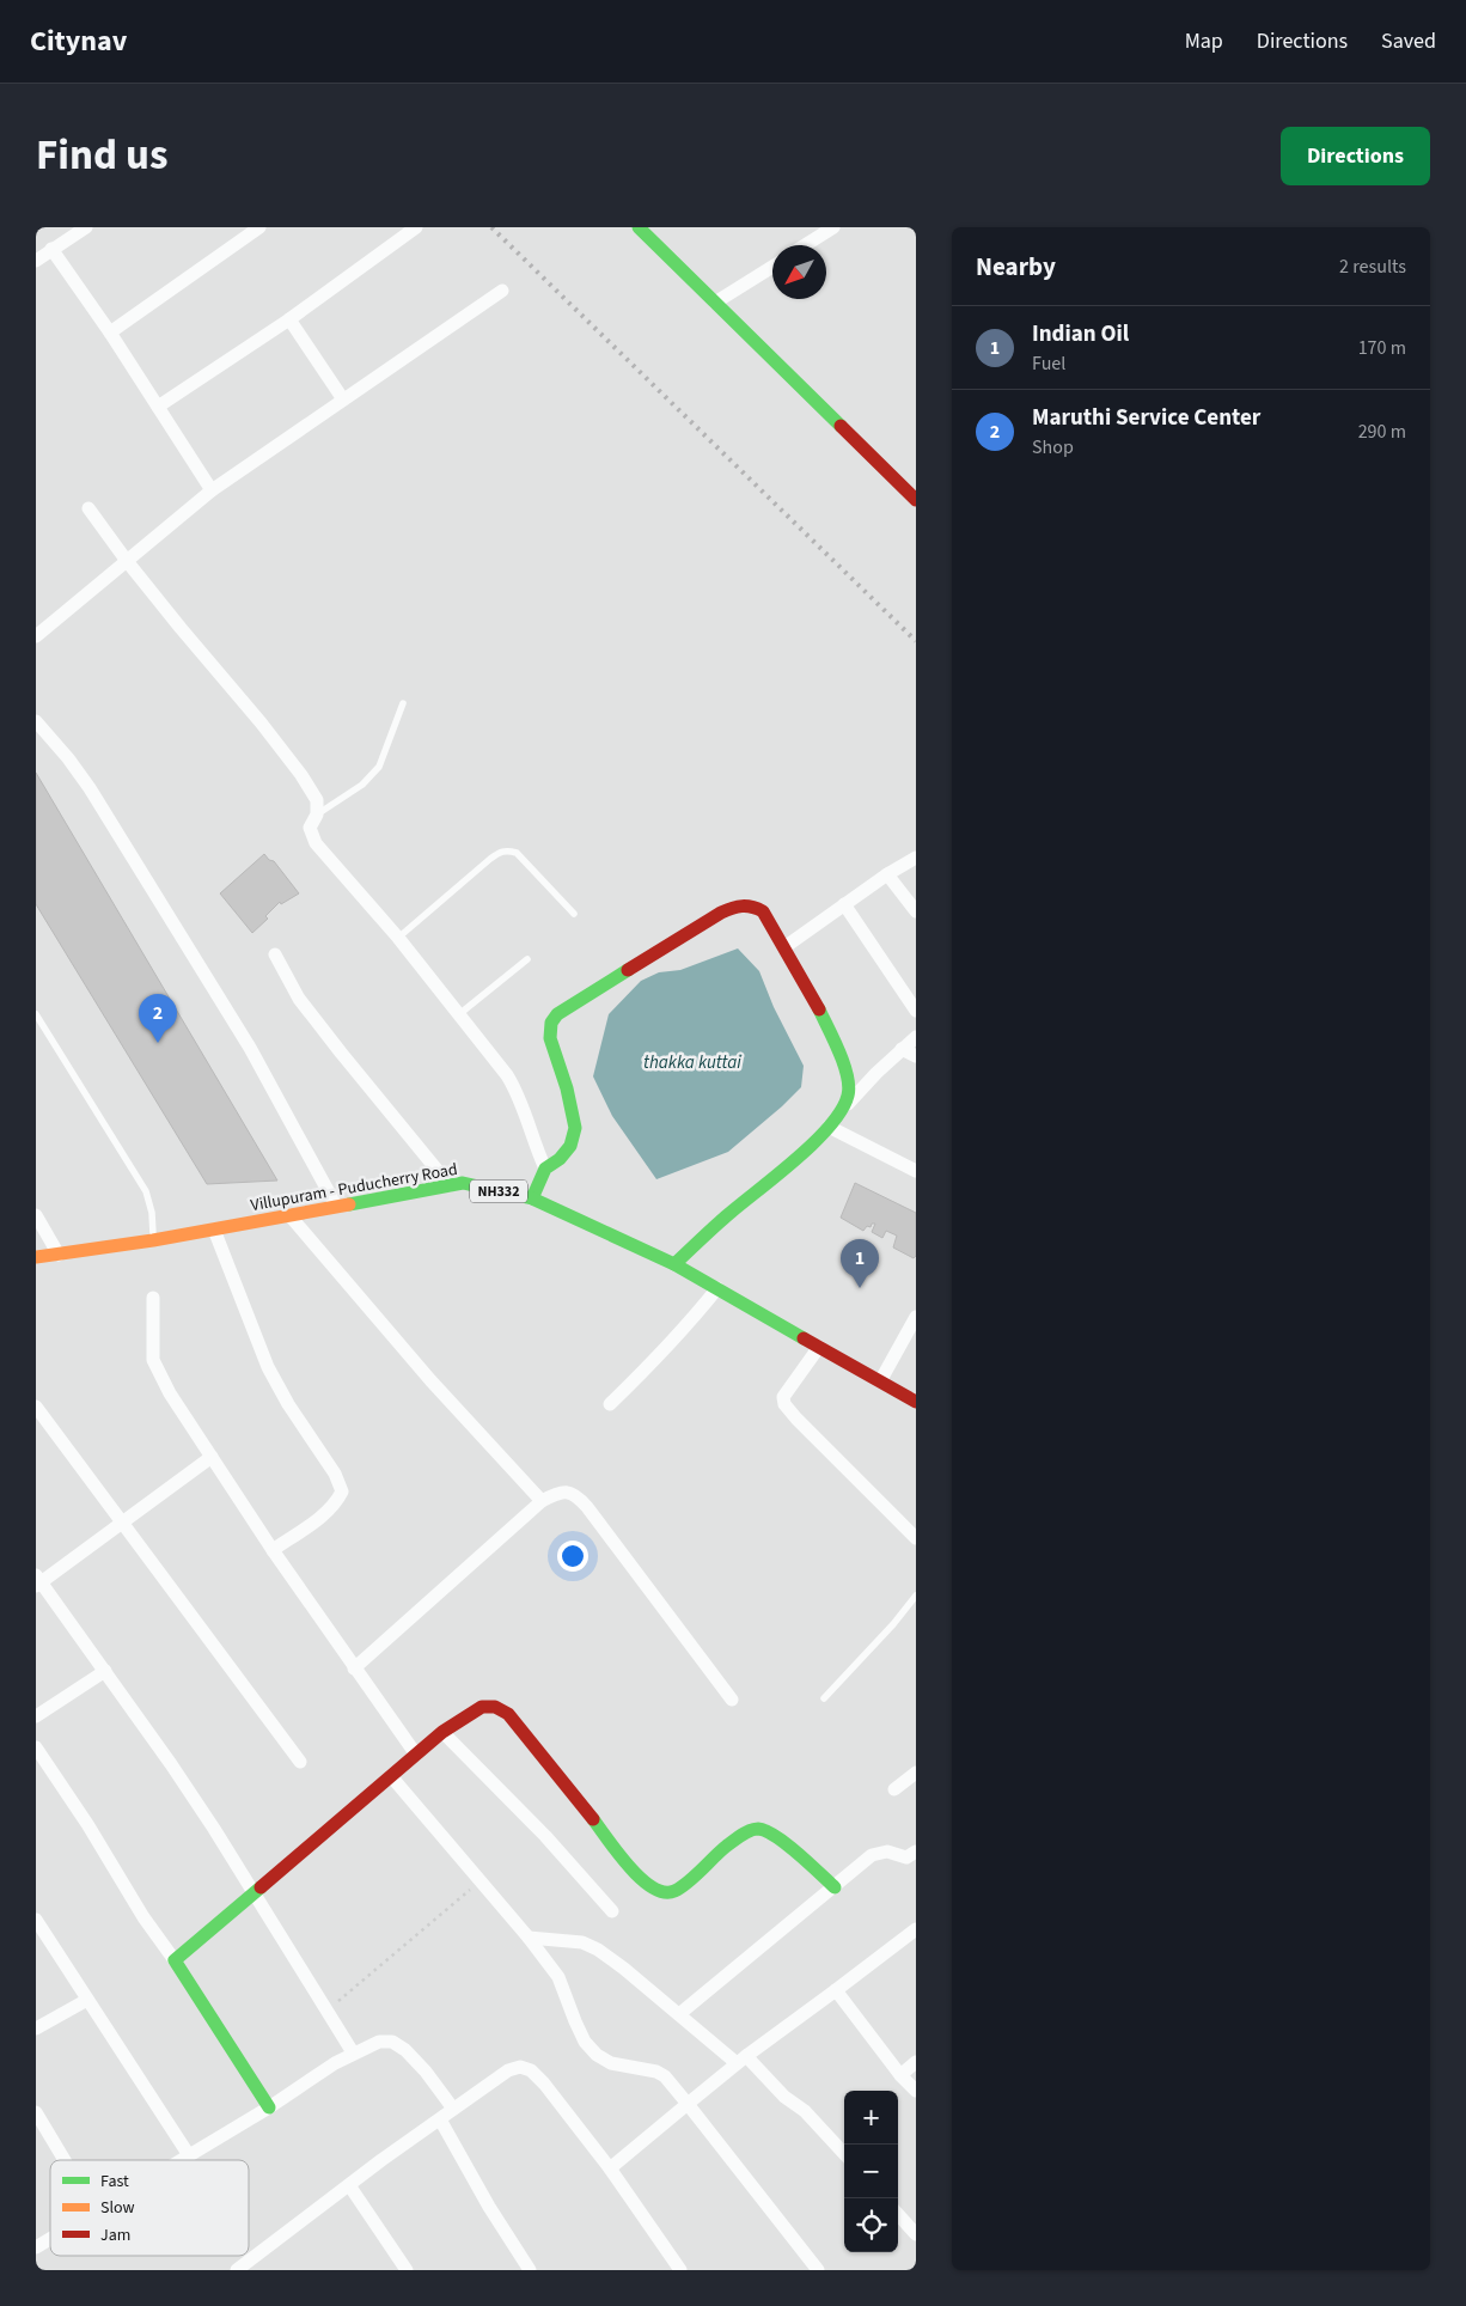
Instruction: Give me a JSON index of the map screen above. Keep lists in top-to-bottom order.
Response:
{
  "streets": {
    "main road": ["Villupuram - Puducherry Road", "NH332"]
  },
  "water": ["thakka kuttai"],
  "legend": ["Fast", "Slow", "Jam"],
  "north": "bottom left",
  "page": {
    "header": "Citynav",
    "nav": ["Map", "Directions", "Saved"],
    "title": "Find us",
    "buttons": "Directions",
    "heading": ["Nearby", "2 results"],
    "list": [
      {
        "mark": "1",
        "name": "Indian Oil",
        "note": "Fuel",
        "value": "170 m"
      },
      {
        "mark": "2",
        "name": "Maruthi Service Center",
        "note": "Shop",
        "value": "290 m"
      }
    ],
    "pins": ["2", "1"],
    "map_buttons": ["+", "−"]
  }
}
